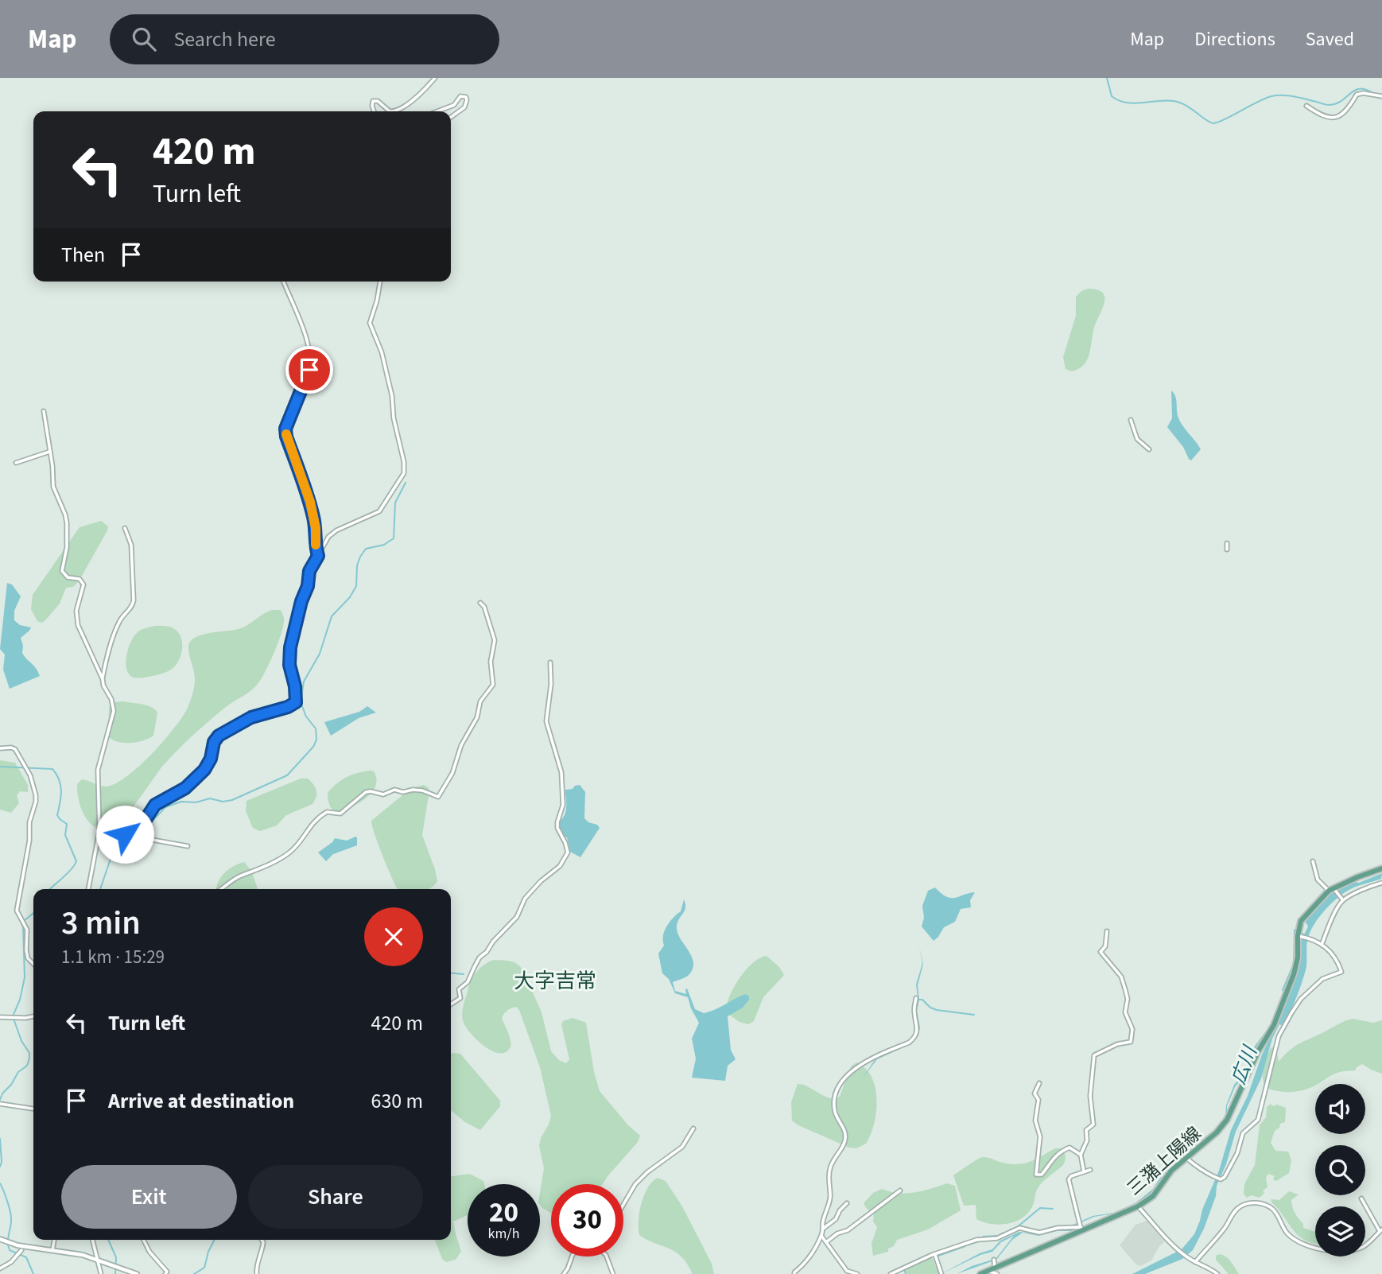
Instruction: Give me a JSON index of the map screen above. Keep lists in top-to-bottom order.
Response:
{
  "streets": {
    "main road": ["三潴上陽線"]
  },
  "districts": ["大字吉常"],
  "water": ["広川"],
  "page": {
    "header": "Map",
    "search": "Search here",
    "nav": ["Map", "Directions", "Saved"],
    "turn": ["420 m", "Turn left"],
    "then": "Then",
    "heading": ["3 min", "1.1 km · 15:29"],
    "list": [
      {
        "name": "Turn left",
        "value": "420 m"
      },
      {
        "name": "Arrive at destination",
        "value": "630 m"
      }
    ],
    "buttons": ["Exit", "Share"],
    "speed": "20 km/h",
    "limit": "30"
  }
}
